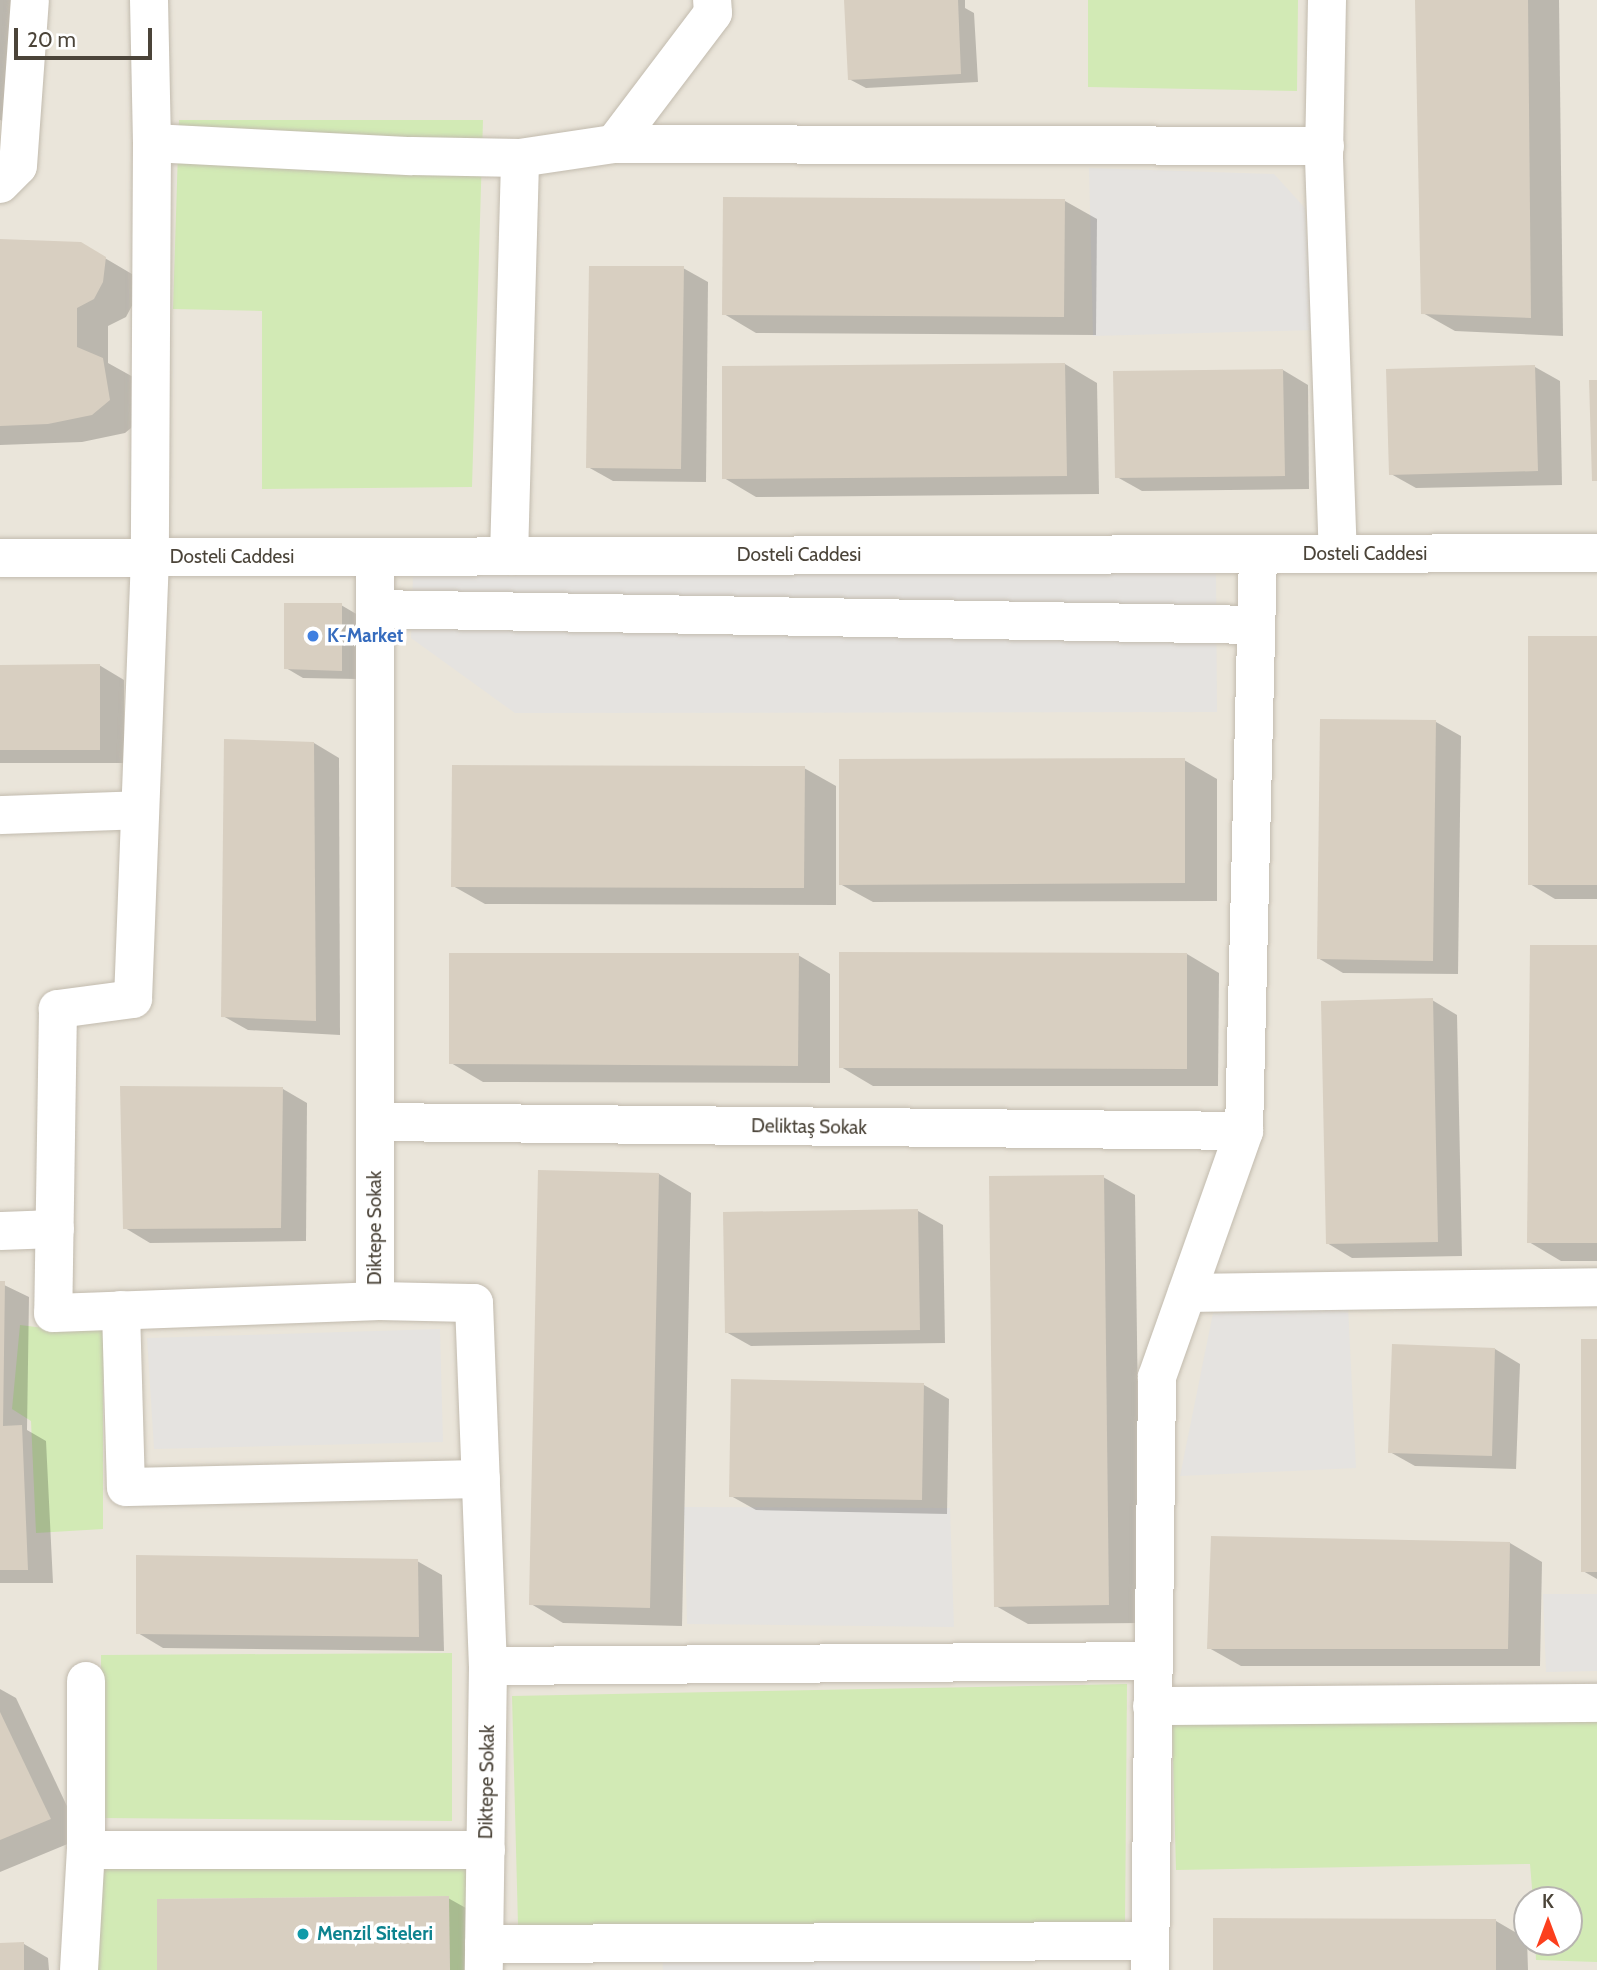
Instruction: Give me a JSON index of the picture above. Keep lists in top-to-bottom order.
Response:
{
  "streets": {
    "street": ["Dosteli Caddesi", "Deliktaş Sokak", "Diktepe Sokak"]
  },
  "crossings": [
    ["Dosteli Caddesi", "Diktepe Sokak"],
    ["Deliktaş Sokak", "Diktepe Sokak"]
  ],
  "places": ["K-Market", "Menzil Siteleri"],
  "scale_bar": "20 m",
  "north": "top"
}
